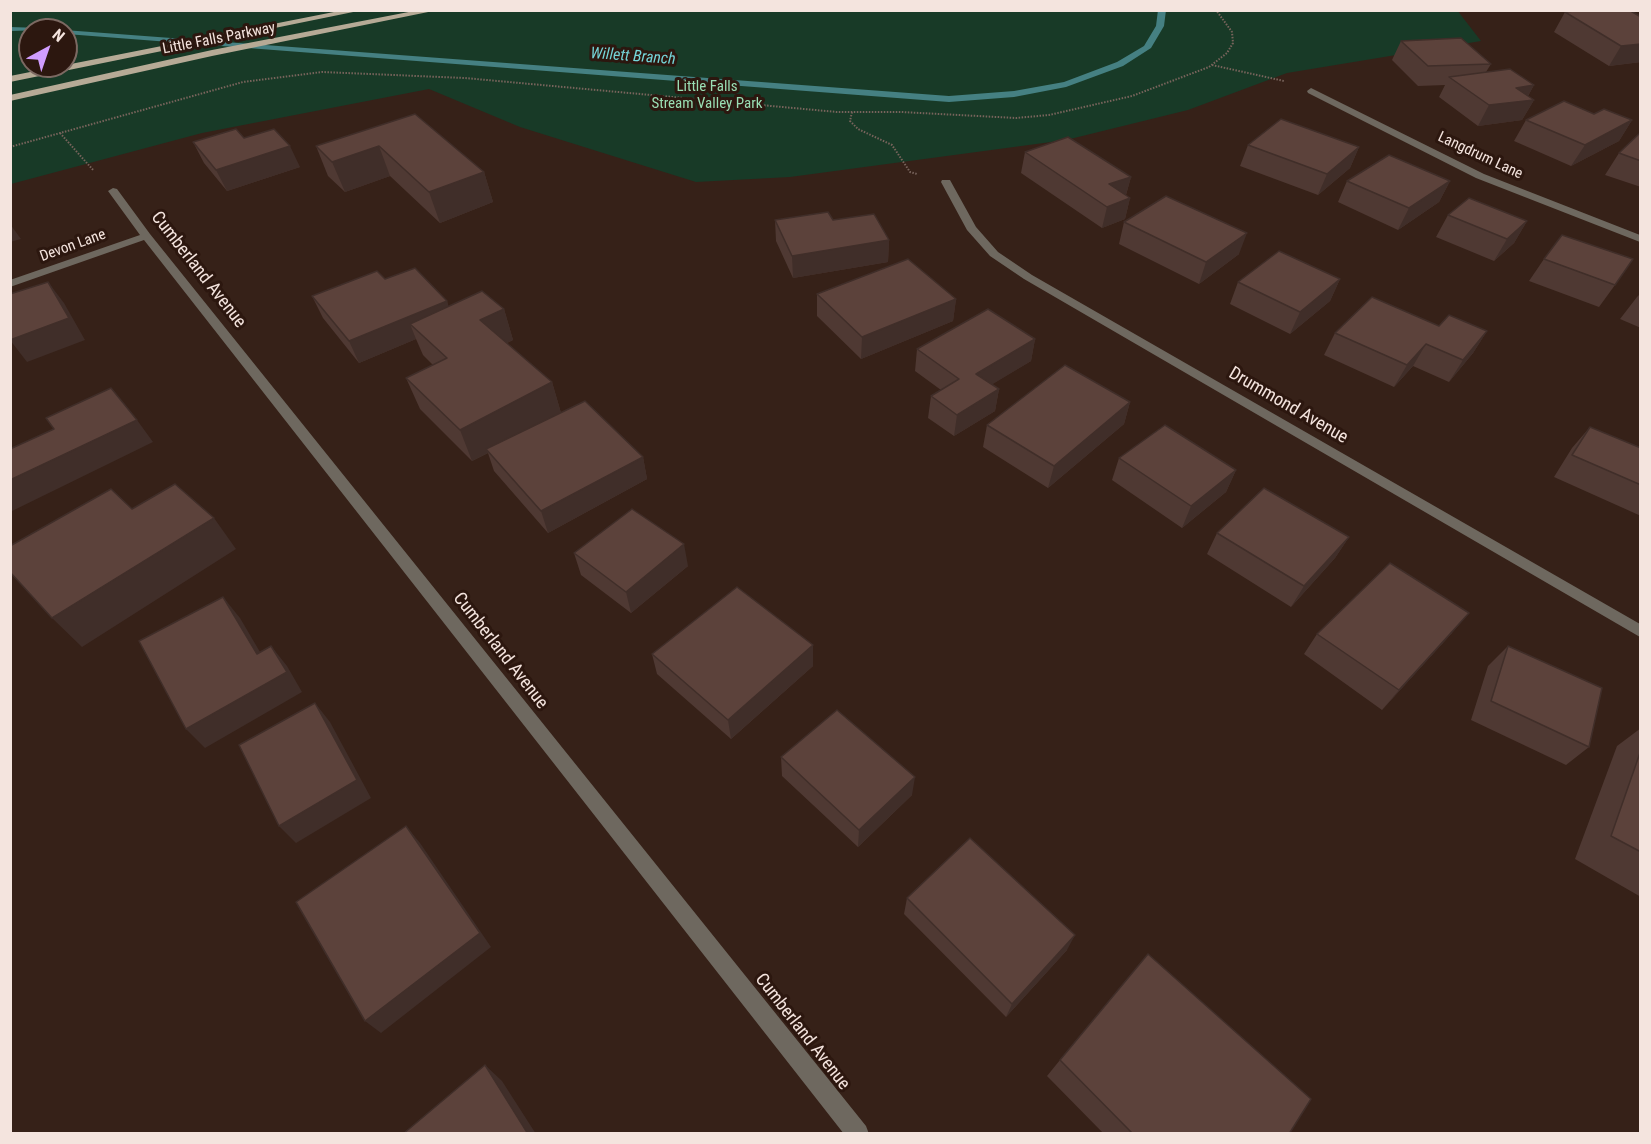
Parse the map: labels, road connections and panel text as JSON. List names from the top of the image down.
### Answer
{
  "streets": {
    "main road": ["Little Falls Parkway"],
    "street": [
      "Langdrum Lane",
      "Devon Lane",
      "Cumberland Avenue",
      "Drummond Avenue"
    ]
  },
  "crossings": [
    ["Devon Lane", "Cumberland Avenue"]
  ],
  "water": ["Willett Branch"],
  "parks": ["Little Falls Stream Valley Park"],
  "north": "top right"
}
